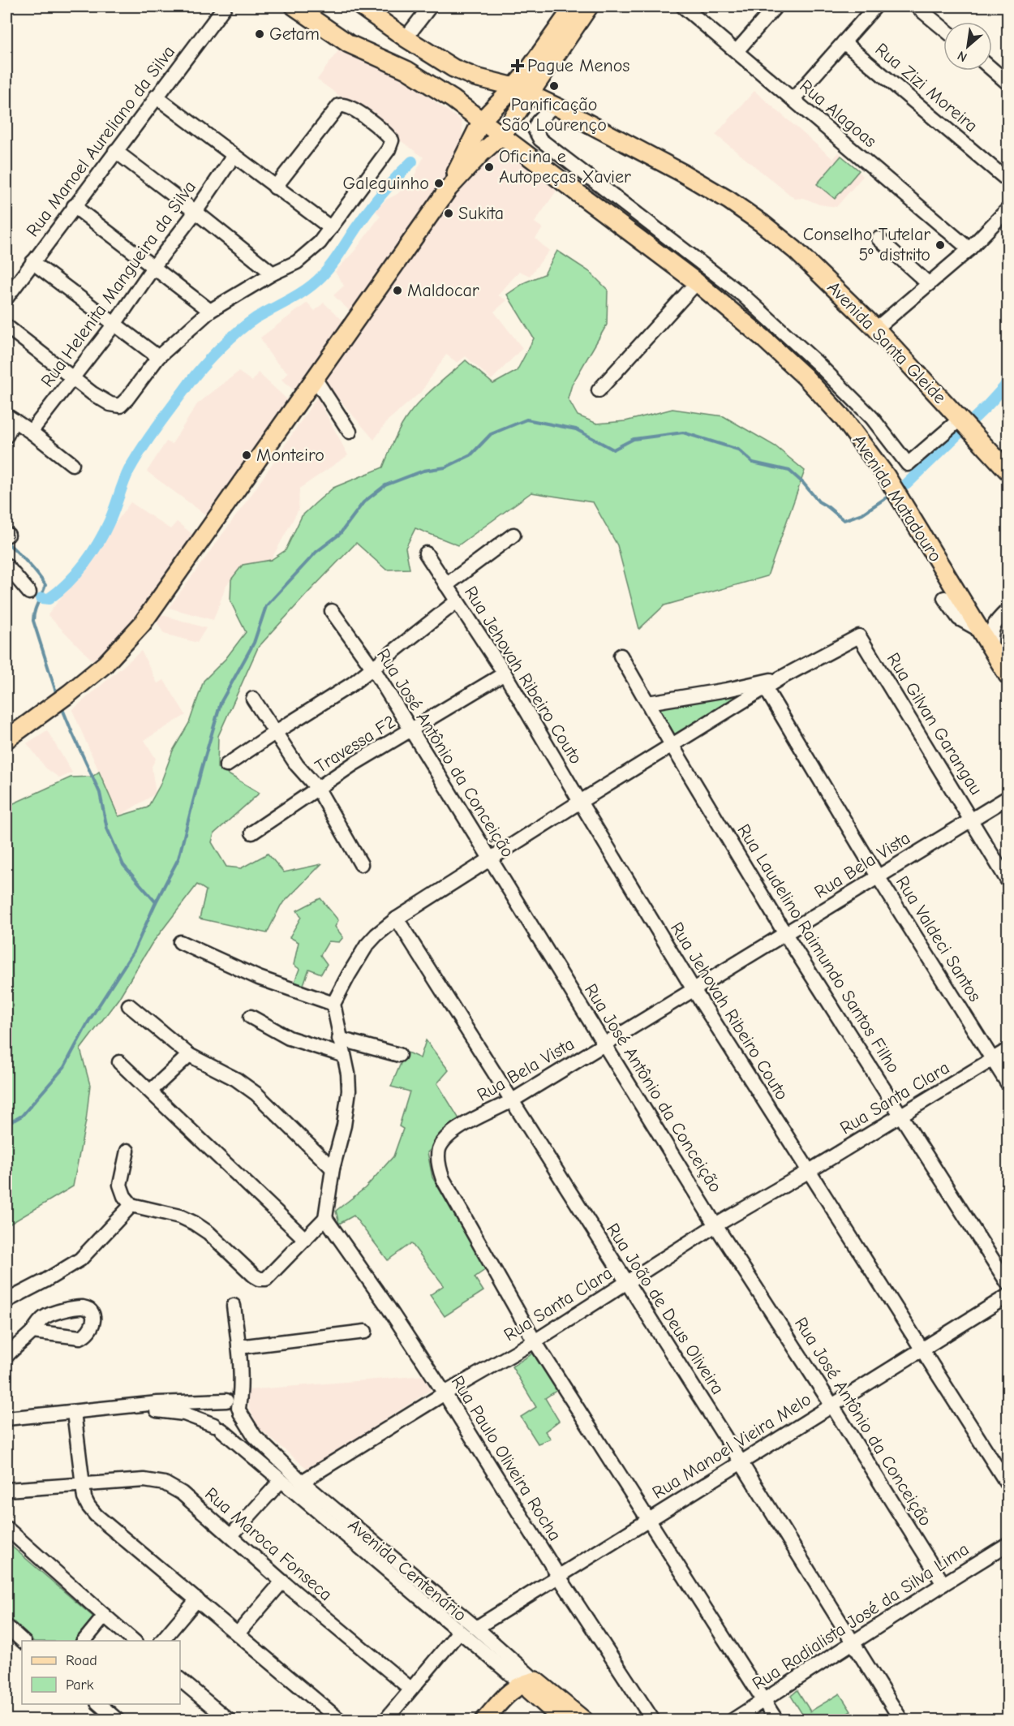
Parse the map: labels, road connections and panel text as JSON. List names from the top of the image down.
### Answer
{
  "streets": {
    "main road": ["Avenida Santa Gleide", "Avenida Matadouro", "Avenida Centenário"],
    "street": [
      "Rua Zizi Moreira",
      "Rua Alagoas",
      "Rua Manoel Aureliano da Silva",
      "Rua Helenita Mangueira da Silva",
      "Rua Jehovah Ribeiro Couto",
      "Rua Gilvan Garangau",
      "Travessa F2",
      "Rua José Antônio da Conceição",
      "Rua Bela Vista",
      "Rua Valdeci Santos",
      "Rua Laudelino Raimundo Santos Filho",
      "Rua Santa Clara",
      "Rua João de Deus Oliveira",
      "Rua Manoel Vieira Melo",
      "Rua Paulo Oliveira Rocha",
      "Rua Maroca Fonseca",
      "Rua Radialista José da Silva Lima"
    ]
  },
  "crossings": [
    ["Rua Jehovah Ribeiro Couto", "Travessa F2"],
    ["Rua Jehovah Ribeiro Couto", "Rua Bela Vista"],
    ["Rua Jehovah Ribeiro Couto", "Rua Santa Clara"],
    ["Rua Jehovah Ribeiro Couto", "Rua Manoel Vieira Melo"],
    ["Rua Gilvan Garangau", "Rua Bela Vista"],
    ["Travessa F2", "Rua José Antônio da Conceição"],
    ["Rua José Antônio da Conceição", "Rua Bela Vista"],
    ["Rua José Antônio da Conceição", "Rua Santa Clara"],
    ["Rua José Antônio da Conceição", "Rua Manoel Vieira Melo"],
    ["Rua José Antônio da Conceição", "Rua Radialista José da Silva Lima"],
    ["Rua Bela Vista", "Rua Valdeci Santos"],
    ["Rua Bela Vista", "Rua Laudelino Raimundo Santos Filho"],
    ["Rua Bela Vista", "Rua Santa Clara"],
    ["Rua Bela Vista", "Rua João de Deus Oliveira"],
    ["Rua Valdeci Santos", "Rua Santa Clara"],
    ["Rua Laudelino Raimundo Santos Filho", "Rua Santa Clara"],
    ["Rua Santa Clara", "Rua João de Deus Oliveira"],
    ["Rua Santa Clara", "Rua Paulo Oliveira Rocha"],
    ["Rua Santa Clara", "Avenida Centenário"],
    ["Rua João de Deus Oliveira", "Rua Manoel Vieira Melo"],
    ["Rua João de Deus Oliveira", "Rua Radialista José da Silva Lima"],
    ["Rua Manoel Vieira Melo", "Rua Paulo Oliveira Rocha"],
    ["Rua Manoel Vieira Melo", "Avenida Centenário"]
  ],
  "places": {
    "other": [
      "Getam",
      "Panificação São Lourenço",
      "Oficina e Autopeças Xavier",
      "Galeguinho",
      "Sukita",
      "Conselho Tutelar 5º distrito",
      "Maldocar",
      "Monteiro"
    ],
    "health": ["Pague Menos"]
  },
  "legend": ["Road", "Park"],
  "north": "bottom left"
}
